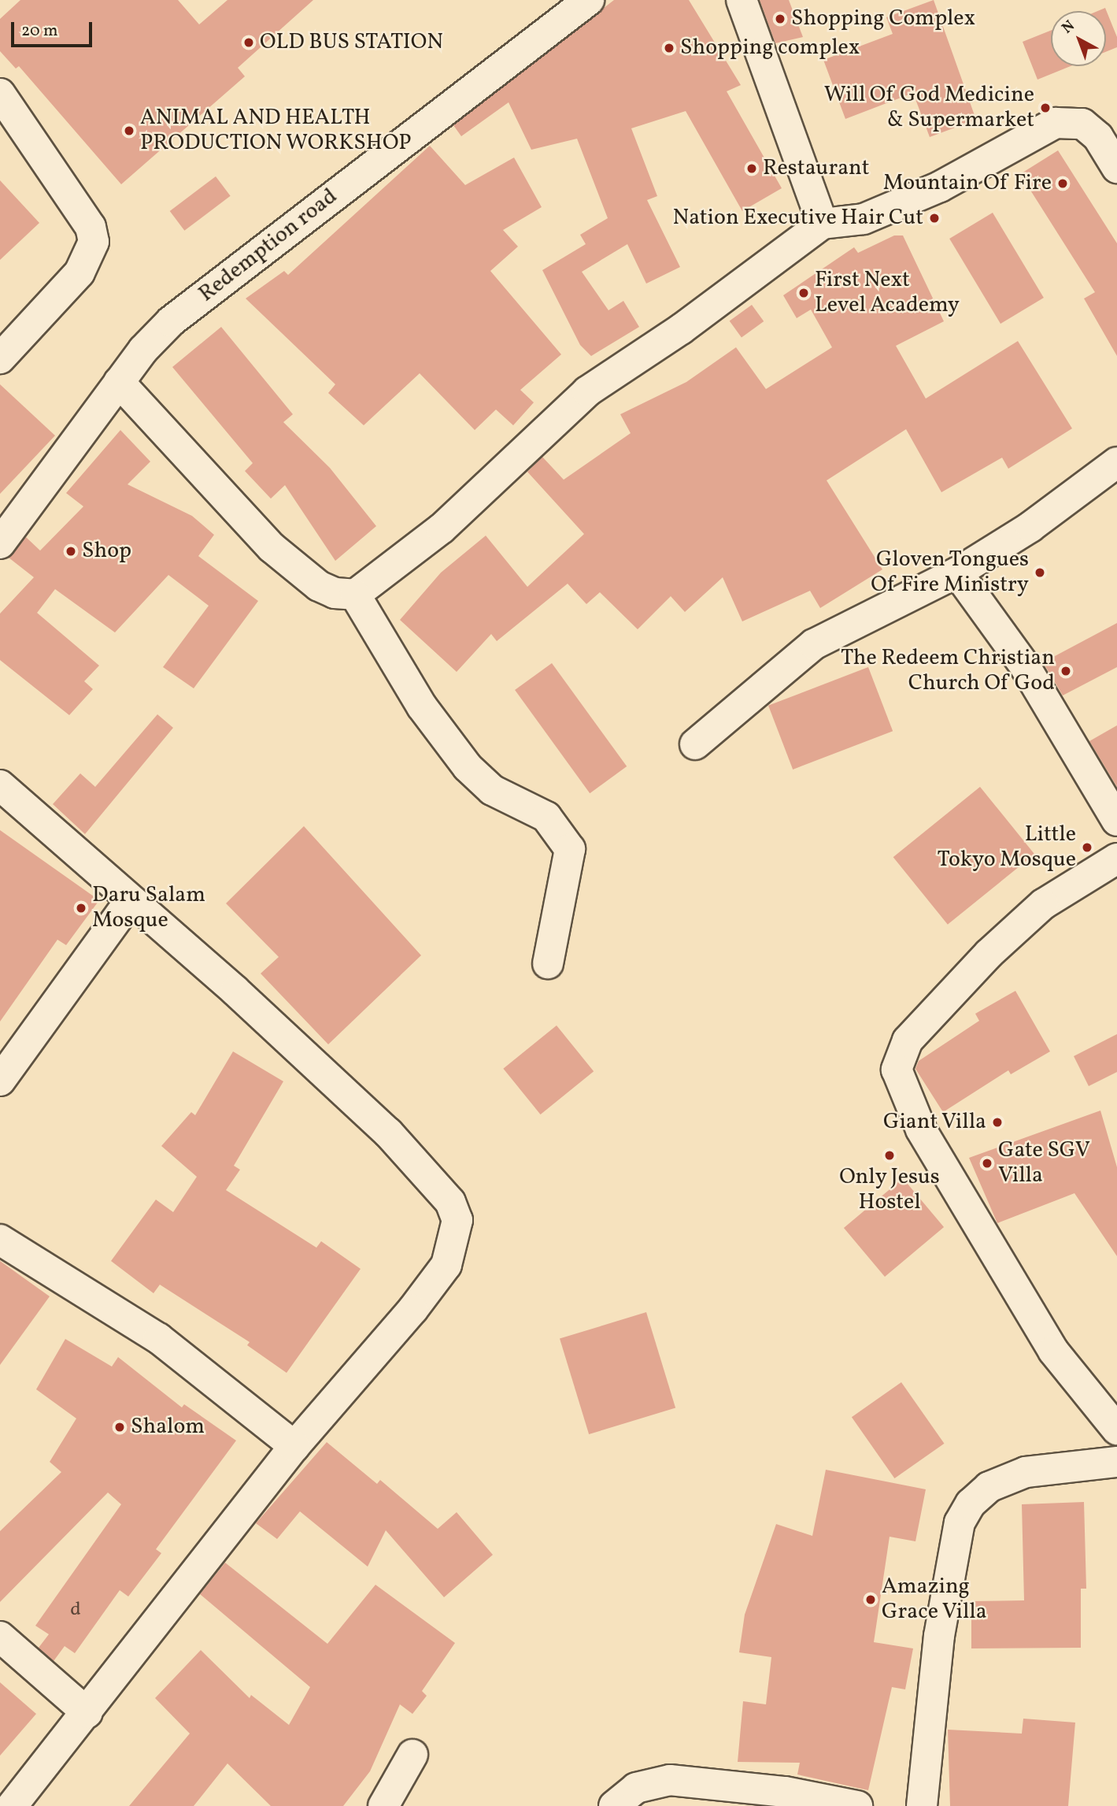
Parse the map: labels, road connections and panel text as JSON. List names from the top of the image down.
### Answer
{
  "streets": {
    "street": ["Redemption road"]
  },
  "places": [
    "Shopping Complex",
    "OLD BUS STATION",
    "Shopping complex",
    "Will Of God Medicine & Supermarket",
    "ANIMAL AND HEALTH PRODUCTION WORKSHOP",
    "Restaurant",
    "Mountain Of Fire",
    "Nation Executive Hair Cut",
    "First Next Level Academy",
    "Shop",
    "Gloven Tongues Of Fire Ministry",
    "The Redeem Christian Church Of God",
    "Little Tokyo Mosque",
    "Daru Salam Mosque",
    "Giant Villa",
    "Only Jesus Hostel",
    "Gate SGV Villa",
    "Shalom",
    "Amazing Grace Villa"
  ],
  "house_numbers": ["d"],
  "scale_bar": "20 m",
  "north": "top left"
}
